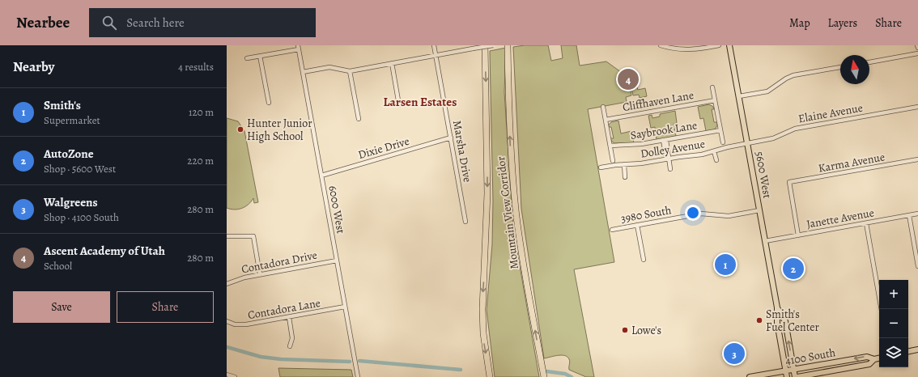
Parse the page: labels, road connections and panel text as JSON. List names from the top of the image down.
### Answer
{
  "streets": {
    "highway": ["Mountain View Corridor"],
    "main road": ["5600 West", "4100 South"],
    "street": [
      "Cliffhaven Lane",
      "Elaine Avenue",
      "Saybrook Lane",
      "Dixie Drive",
      "Dolley Avenue",
      "Marsha Drive",
      "Karma Avenue",
      "6000 West",
      "3980 South",
      "Janette Avenue",
      "Contadora Drive",
      "Contadora Lane"
    ]
  },
  "crossings": [
    ["Elaine Avenue", "Dolley Avenue"],
    ["Elaine Avenue", "5600 West"],
    ["Dixie Drive", "Marsha Drive"],
    ["Dixie Drive", "6000 West"],
    ["Dolley Avenue", "5600 West"],
    ["Karma Avenue", "Janette Avenue"],
    ["5600 West", "3980 South"],
    ["5600 West", "Janette Avenue"],
    ["5600 West", "4100 South"],
    ["6000 West", "Contadora Drive"],
    ["6000 West", "Contadora Lane"]
  ],
  "districts": ["Larsen Estates"],
  "places": ["Hunter Junior High School", "Smith's Fuel Center", "Lowe's"],
  "north": "top",
  "page": {
    "header": "Nearbee",
    "search": "Search here",
    "nav": ["Map", "Layers", "Share"],
    "heading": ["Nearby", "4 results"],
    "pins": [
      "4",
      "1",
      "2",
      "3"
    ],
    "list": [
      {
        "mark": "1",
        "name": "Smith's",
        "note": "Supermarket",
        "value": "120 m"
      },
      {
        "mark": "2",
        "name": "AutoZone",
        "note": "Shop · 5600 West",
        "value": "220 m"
      },
      {
        "mark": "3",
        "name": "Walgreens",
        "note": "Shop · 4100 South",
        "value": "280 m"
      },
      {
        "mark": "4",
        "name": "Ascent Academy of Utah",
        "note": "School",
        "value": "280 m"
      }
    ],
    "map_buttons": ["+", "−"],
    "buttons": ["Save", "Share"]
  }
}
